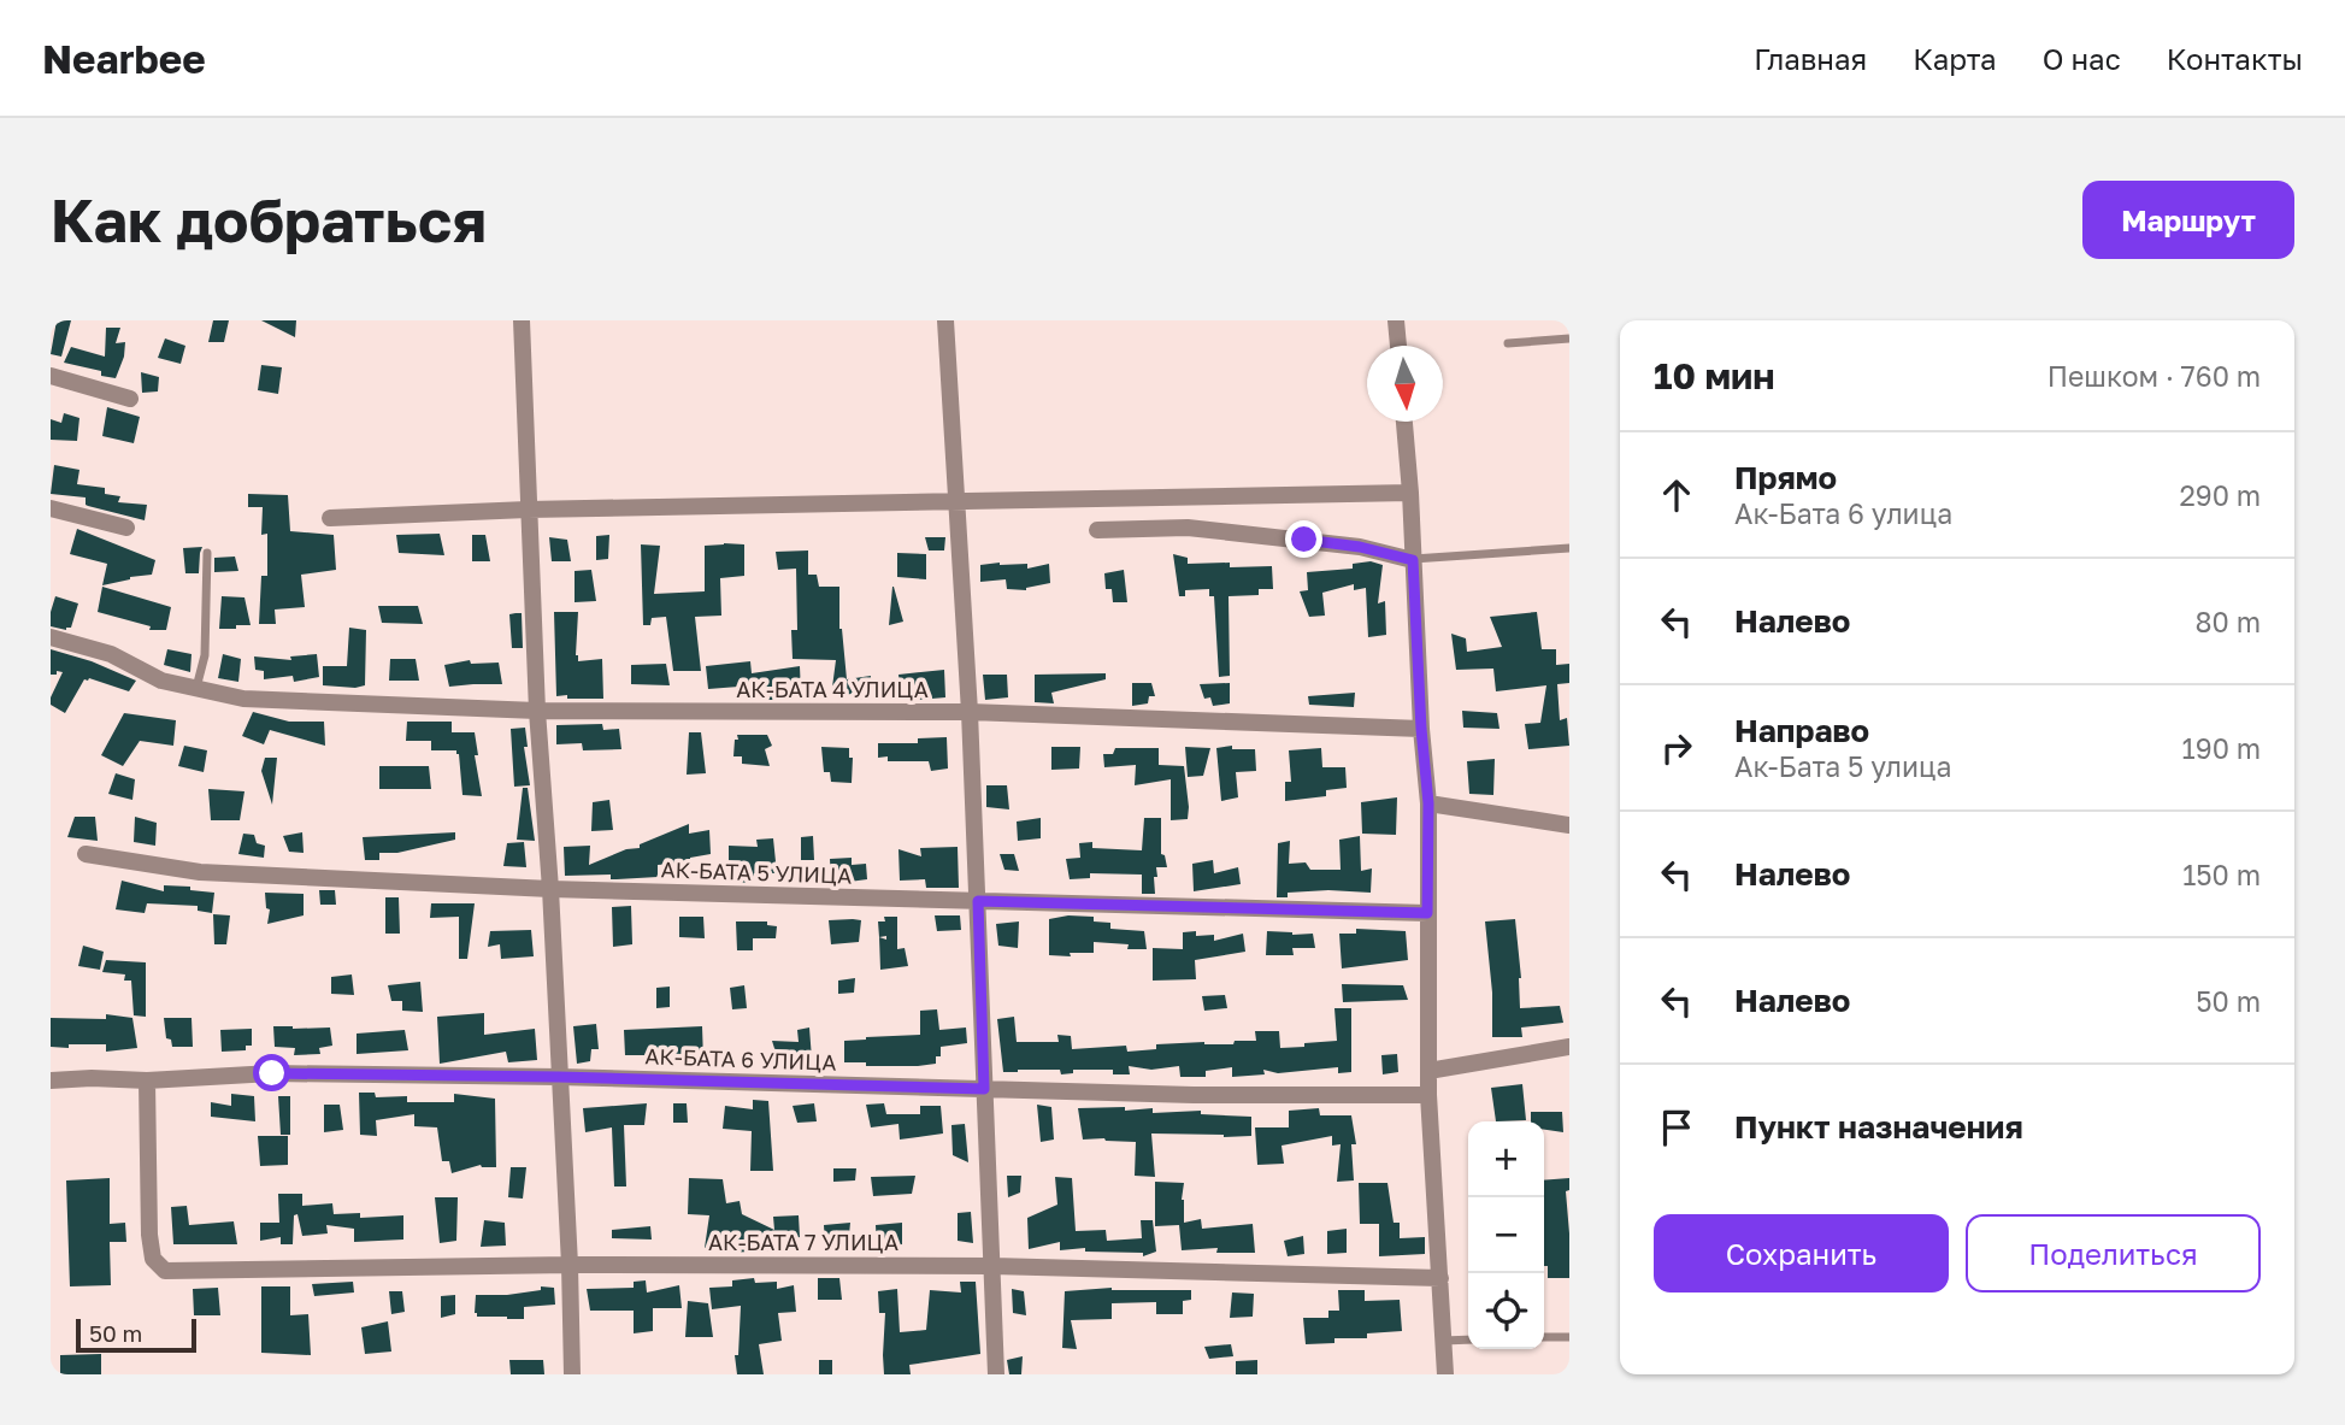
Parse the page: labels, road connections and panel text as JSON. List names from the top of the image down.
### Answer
{
  "streets": {
    "street": [
      "АК-БАТА 4 УЛИЦА",
      "АК-БАТА 5 УЛИЦА",
      "АК-БАТА 6 УЛИЦА",
      "АК-БАТА 7 УЛИЦА"
    ]
  },
  "crossings": [
    ["АК-БАТА 6 УЛИЦА", "АК-БАТА 7 УЛИЦА"]
  ],
  "scale_bar": "50 m",
  "north": "bottom",
  "page": {
    "header": "Nearbee",
    "nav": [
      "Главная",
      "Карта",
      "О нас",
      "Контакты"
    ],
    "buttons": [
      "Маршрут",
      ["Сохранить", "Поделиться"]
    ],
    "title": "Как добраться",
    "heading": ["10 мин", "Пешком · 760 m"],
    "list": [
      ["Прямо", "Ак-Бата 6 улица", "290 m"],
      ["Налево", "80 m"],
      ["Направо", "Ак-Бата 5 улица", "190 m"],
      ["Налево", "150 m"],
      ["Налево", "50 m"],
      "Пункт назначения"
    ],
    "map_buttons": ["+", "−"],
    "scale": "50 m"
  }
}
